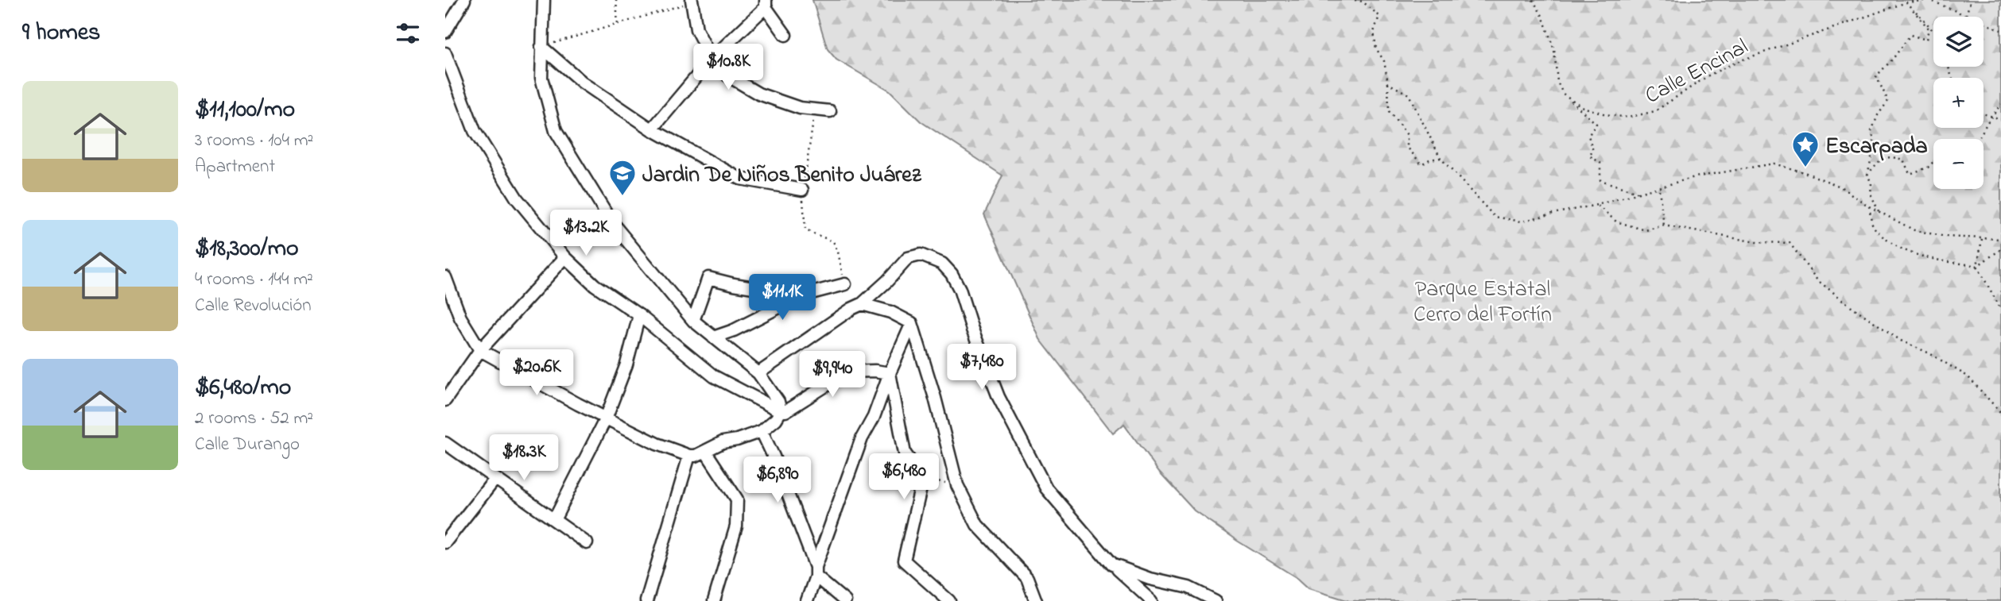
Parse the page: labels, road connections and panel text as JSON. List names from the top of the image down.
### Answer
{
  "streets": {
    "path": ["Calle Encinal"]
  },
  "parks": ["Parque Estatal Cerro del Fortín"],
  "places": {
    "place": ["Escarpada"],
    "school or university": ["Jardin De Niños Benito Juárez"]
  },
  "page": {
    "heading": "9 homes",
    "map_buttons": ["+", "−"],
    "price": [
      "$10.8K",
      "$13.2K",
      "$11.1K",
      "$7,480",
      "$20.6K",
      "$9,940",
      "$18.3K",
      "$6,480",
      "$6,890"
    ],
    "list": [
      {
        "name": "$11,100/mo",
        "note": "3 rooms · 104 m² · Apartment"
      },
      {
        "name": "$18,300/mo",
        "note": "4 rooms · 144 m² · Calle Revolución"
      },
      {
        "name": "$6,480/mo",
        "note": "2 rooms · 52 m² · Calle Durango"
      }
    ]
  }
}
